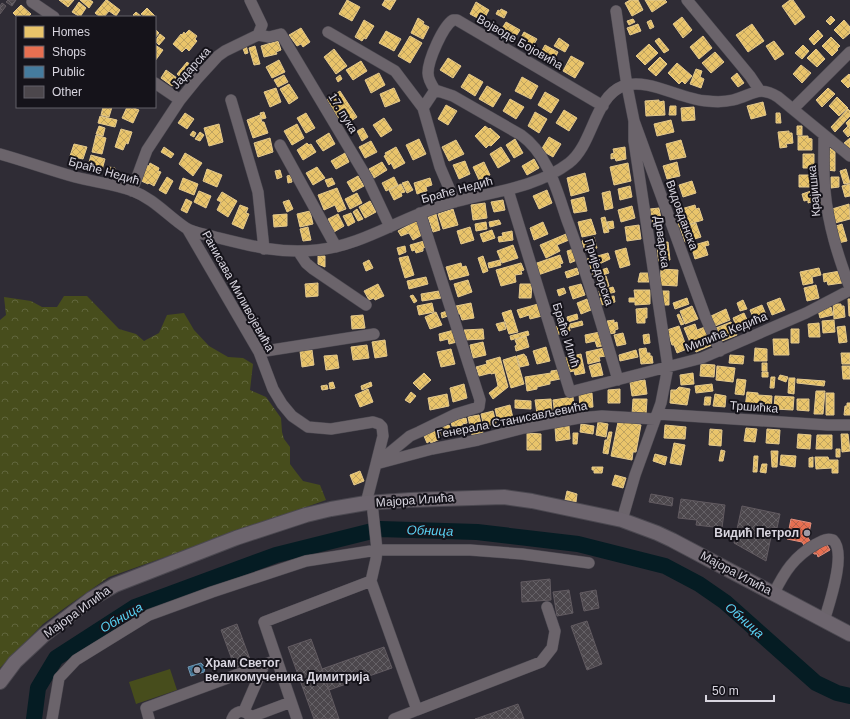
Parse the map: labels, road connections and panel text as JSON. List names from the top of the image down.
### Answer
{
  "streets": {
    "main road": ["Мајора Илића"],
    "street": [
      "Војводе Бојовића",
      "Јадарска",
      "17. пука",
      "Браће Недић",
      "Крајишка",
      "Видовданска",
      "Дрварска",
      "Приједорска",
      "Ранисава Миливојевића",
      "Милића Кедића",
      "Браће Илић",
      "Тршићка",
      "Генерала Станисављевића"
    ]
  },
  "crossings": [
    ["Војводе Бојовића", "Браће Недић"],
    ["Јадарска", "17. пука"],
    ["Јадарска", "Браће Недић"],
    ["17. пука", "Браће Недић"],
    ["Браће Недић", "Видовданска"],
    ["Браће Недић", "Приједорска"],
    ["Браће Недић", "Ранисава Миливојевића"],
    ["Браће Недић", "Браће Илић"],
    ["Крајишка", "Милића Кедића"],
    ["Видовданска", "Дрварска"],
    ["Видовданска", "Милића Кедића"],
    ["Дрварска", "Милића Кедића"],
    ["Дрварска", "Браће Илић"],
    ["Приједорска", "Браће Илић"],
    ["Ранисава Миливојевића", "Генерала Станисављевића"],
    ["Ранисава Миливојевића", "Мајора Илића"],
    ["Милића Кедића", "Браће Илић"],
    ["Тршићка", "Генерала Станисављевића"]
  ],
  "water": ["Обница"],
  "places": ["Видић Петрол", "Храм Светог великомученика Димитрија"],
  "legend": [
    "Homes",
    "Shops",
    "Public",
    "Other"
  ],
  "scale_bar": "50 m"
}
